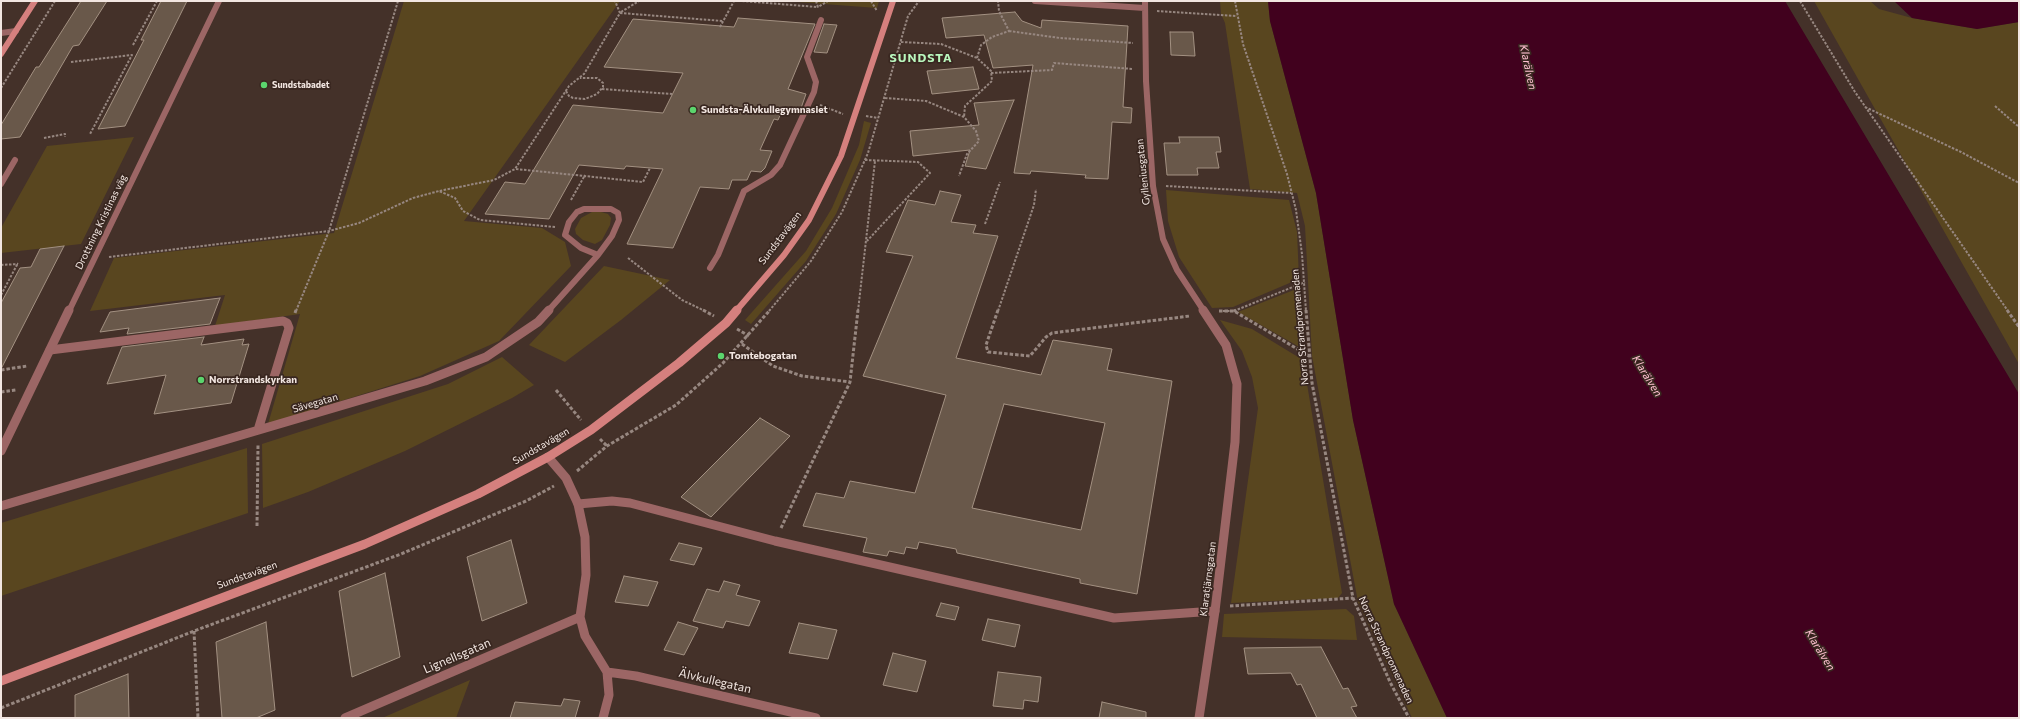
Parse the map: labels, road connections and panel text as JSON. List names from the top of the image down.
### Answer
{
  "streets": {
    "street": [
      "Gylleniusgatan",
      "Drottning Kristinas väg",
      "Sundstavägen",
      "Sävegatan",
      "Klaratjärnsgatan",
      "Lignellsgatan",
      "Älvkullegatan"
    ],
    "path": ["Norra Strandpromenaden"]
  },
  "crossings": [
    ["Gylleniusgatan", "Klaratjärnsgatan"]
  ],
  "districts": ["SUNDSTA"],
  "water": ["Klarälven"],
  "places": [
    "Sundstabadet",
    "Sundsta-Älvkullegymnasiet",
    "Tomtebogatan",
    "Norrstrandskyrkan"
  ]
}
